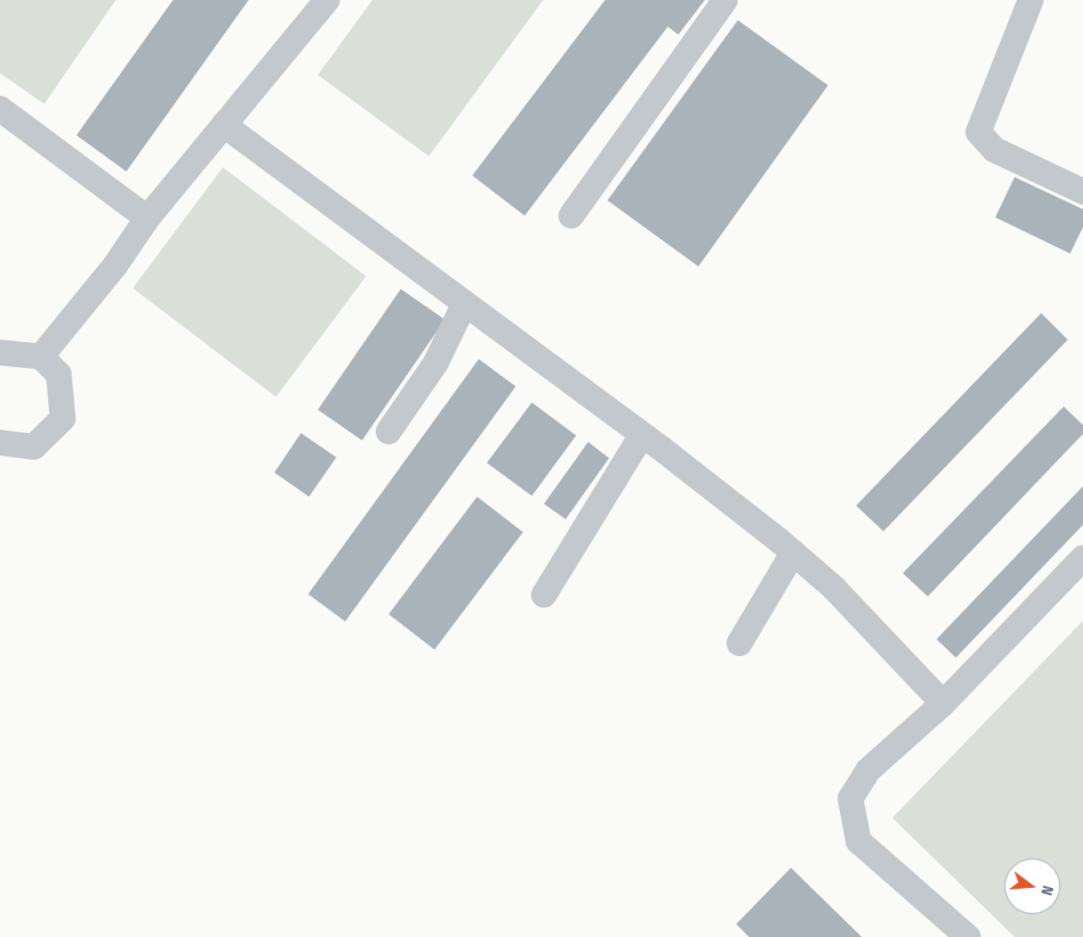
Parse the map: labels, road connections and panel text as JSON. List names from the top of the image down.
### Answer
{
  "north": "right"
}
